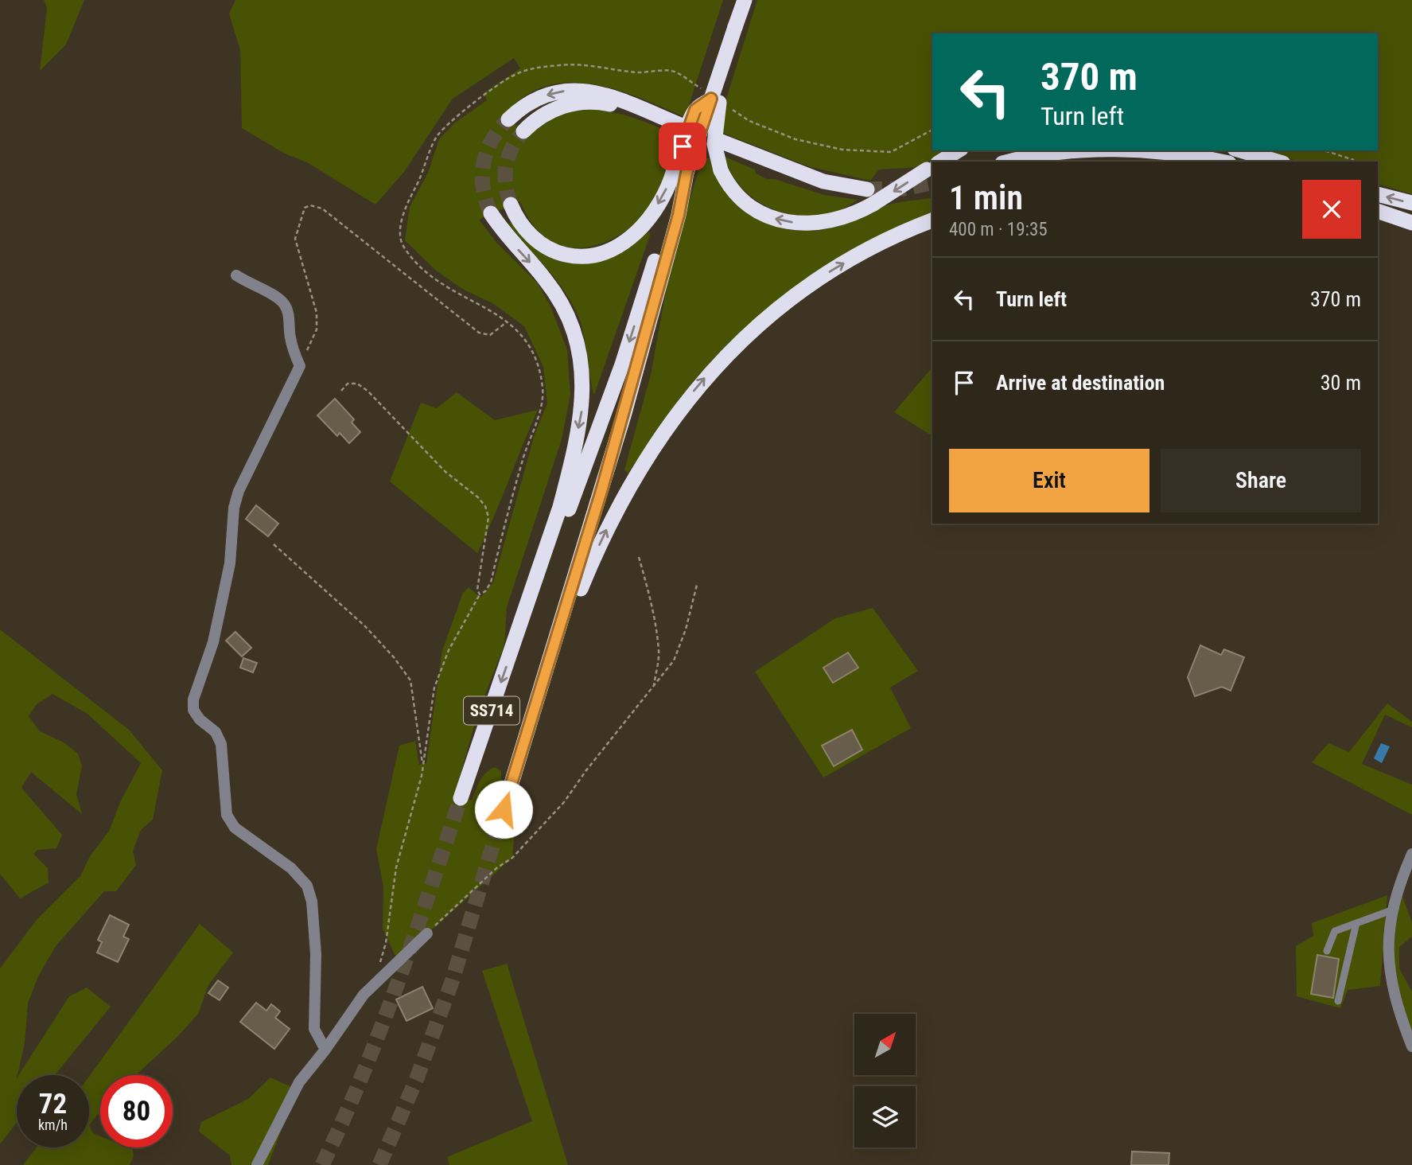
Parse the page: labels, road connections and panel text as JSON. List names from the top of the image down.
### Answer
{
  "streets": {
    "highway": ["SS714"]
  },
  "north": "top right",
  "page": {
    "turn": ["370 m", "Turn left"],
    "heading": ["1 min", "400 m · 19:35"],
    "list": [
      {
        "name": "Turn left",
        "value": "370 m"
      },
      {
        "name": "Arrive at destination",
        "value": "30 m"
      }
    ],
    "buttons": ["Exit", "Share"],
    "speed": "72 km/h",
    "limit": "80"
  }
}
